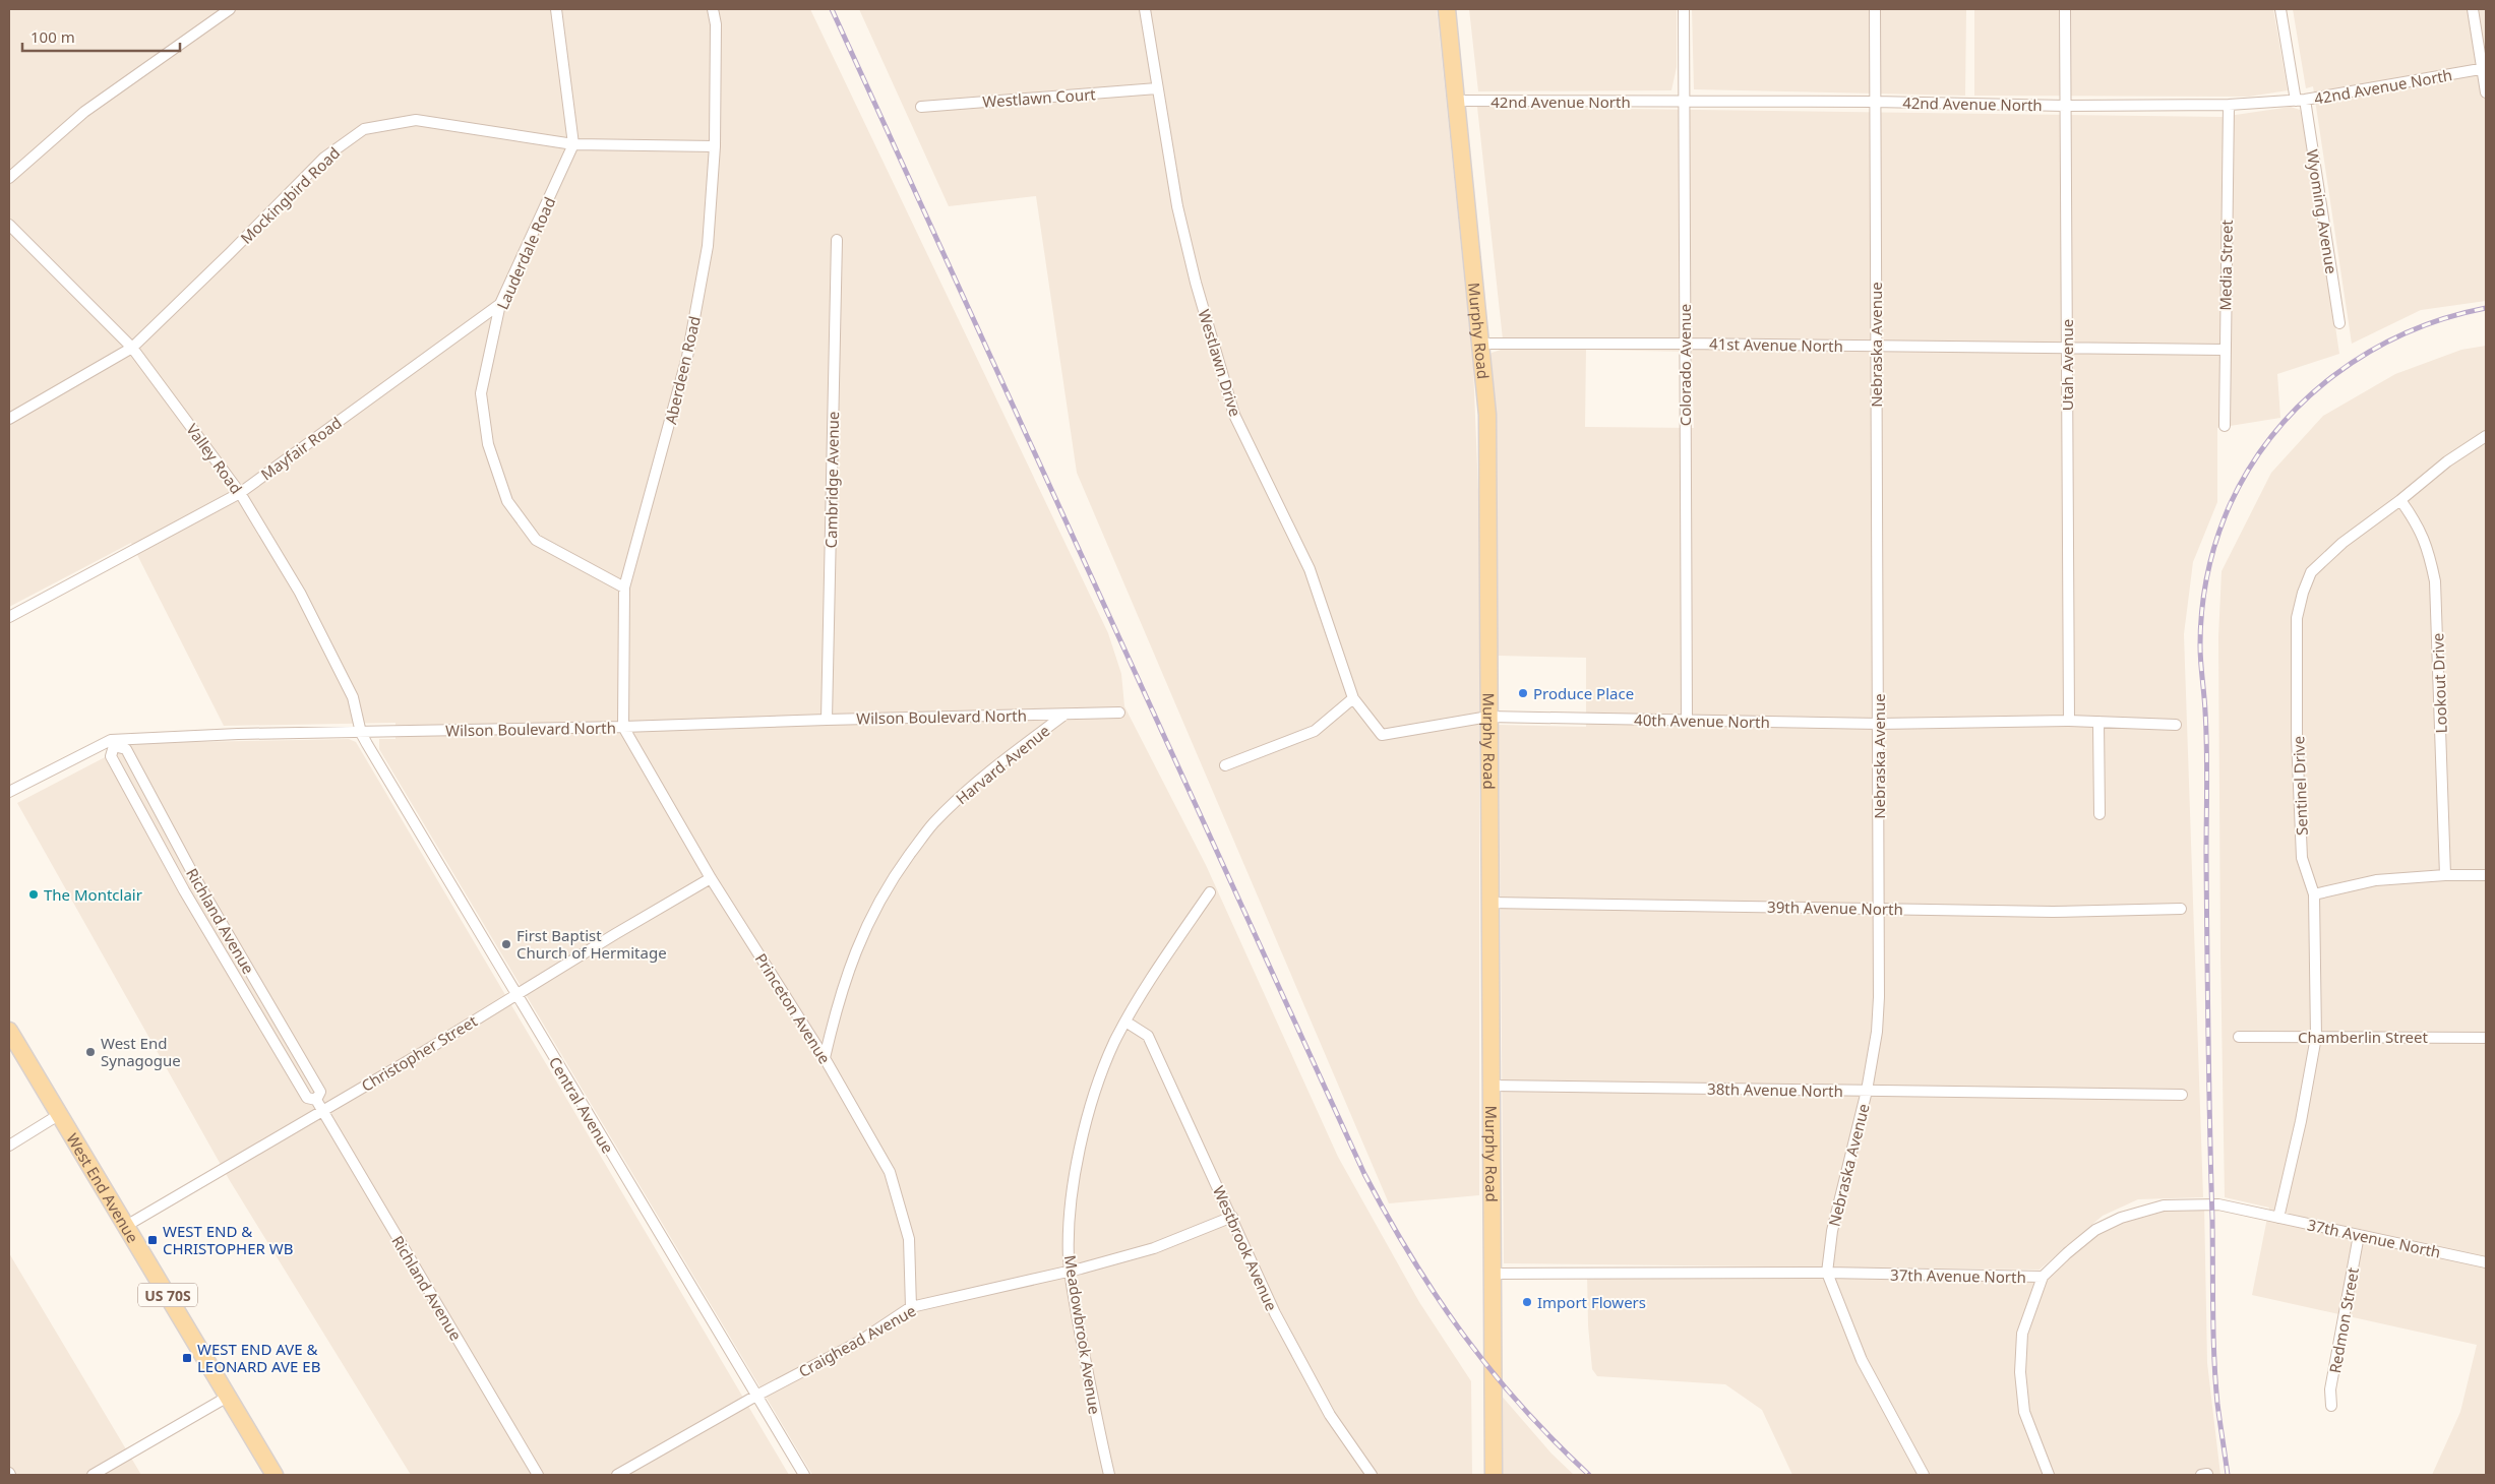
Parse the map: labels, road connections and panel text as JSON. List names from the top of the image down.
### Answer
{
  "streets": {
    "main road": ["Murphy Road", "West End Avenue", "US 70S"],
    "street": [
      "42nd Avenue North",
      "Westlawn Court",
      "Mockingbird Road",
      "Wyoming Avenue",
      "Lauderdale Road",
      "Media Street",
      "41st Avenue North",
      "Nebraska Avenue",
      "Westlawn Drive",
      "Colorado Avenue",
      "Utah Avenue",
      "Aberdeen Road",
      "Mayfair Road",
      "Valley Road",
      "Cambridge Avenue",
      "Lookout Drive",
      "Wilson Boulevard North",
      "40th Avenue North",
      "Harvard Avenue",
      "Sentinel Drive",
      "39th Avenue North",
      "Richland Avenue",
      "Princeton Avenue",
      "Chamberlin Street",
      "Christopher Street",
      "38th Avenue North",
      "Central Avenue",
      "37th Avenue North",
      "Westbrook Avenue",
      "Redmon Street",
      "Meadowbrook Avenue",
      "Craighead Avenue"
    ]
  },
  "crossings": [
    ["42nd Avenue North", "Wyoming Avenue"],
    ["42nd Avenue North", "Media Street"],
    ["42nd Avenue North", "Murphy Road"],
    ["42nd Avenue North", "Nebraska Avenue"],
    ["42nd Avenue North", "Colorado Avenue"],
    ["42nd Avenue North", "Utah Avenue"],
    ["Westlawn Court", "Westlawn Drive"],
    ["Mockingbird Road", "Lauderdale Road"],
    ["Mockingbird Road", "Aberdeen Road"],
    ["Mockingbird Road", "Valley Road"],
    ["Lauderdale Road", "Aberdeen Road"],
    ["Lauderdale Road", "Mayfair Road"],
    ["Media Street", "41st Avenue North"],
    ["Murphy Road", "41st Avenue North"],
    ["Murphy Road", "40th Avenue North"],
    ["Murphy Road", "39th Avenue North"],
    ["Murphy Road", "38th Avenue North"],
    ["Murphy Road", "37th Avenue North"],
    ["41st Avenue North", "Nebraska Avenue"],
    ["41st Avenue North", "Colorado Avenue"],
    ["41st Avenue North", "Utah Avenue"],
    ["Nebraska Avenue", "40th Avenue North"],
    ["Nebraska Avenue", "39th Avenue North"],
    ["Nebraska Avenue", "38th Avenue North"],
    ["Nebraska Avenue", "37th Avenue North"],
    ["Westlawn Drive", "40th Avenue North"],
    ["Colorado Avenue", "40th Avenue North"],
    ["Utah Avenue", "40th Avenue North"],
    ["Aberdeen Road", "Wilson Boulevard North"],
    ["Aberdeen Road", "Princeton Avenue"],
    ["Mayfair Road", "Valley Road"],
    ["Valley Road", "Wilson Boulevard North"],
    ["Valley Road", "Central Avenue"],
    ["Cambridge Avenue", "Wilson Boulevard North"],
    ["Lookout Drive", "Sentinel Drive"],
    ["Wilson Boulevard North", "Harvard Avenue"],
    ["Wilson Boulevard North", "Richland Avenue"],
    ["Wilson Boulevard North", "Princeton Avenue"],
    ["Wilson Boulevard North", "Central Avenue"],
    ["Harvard Avenue", "Princeton Avenue"],
    ["Sentinel Drive", "Chamberlin Street"],
    ["Sentinel Drive", "37th Avenue North"],
    ["Richland Avenue", "Christopher Street"],
    ["Princeton Avenue", "Christopher Street"],
    ["Princeton Avenue", "Craighead Avenue"],
    ["Christopher Street", "Central Avenue"],
    ["Christopher Street", "West End Avenue"],
    ["Central Avenue", "Craighead Avenue"],
    ["37th Avenue North", "Redmon Street"],
    ["Westbrook Avenue", "Meadowbrook Avenue"],
    ["Westbrook Avenue", "Craighead Avenue"],
    ["Meadowbrook Avenue", "Craighead Avenue"]
  ],
  "places": {
    "other": [
      "Produce Place",
      "The Montclair",
      "First Baptist Church of Hermitage",
      "West End Synagogue",
      "Import Flowers"
    ],
    "transit": ["WEST END & CHRISTOPHER WB", "WEST END AVE & LEONARD AVE EB"]
  },
  "scale_bar": "100 m"
}
